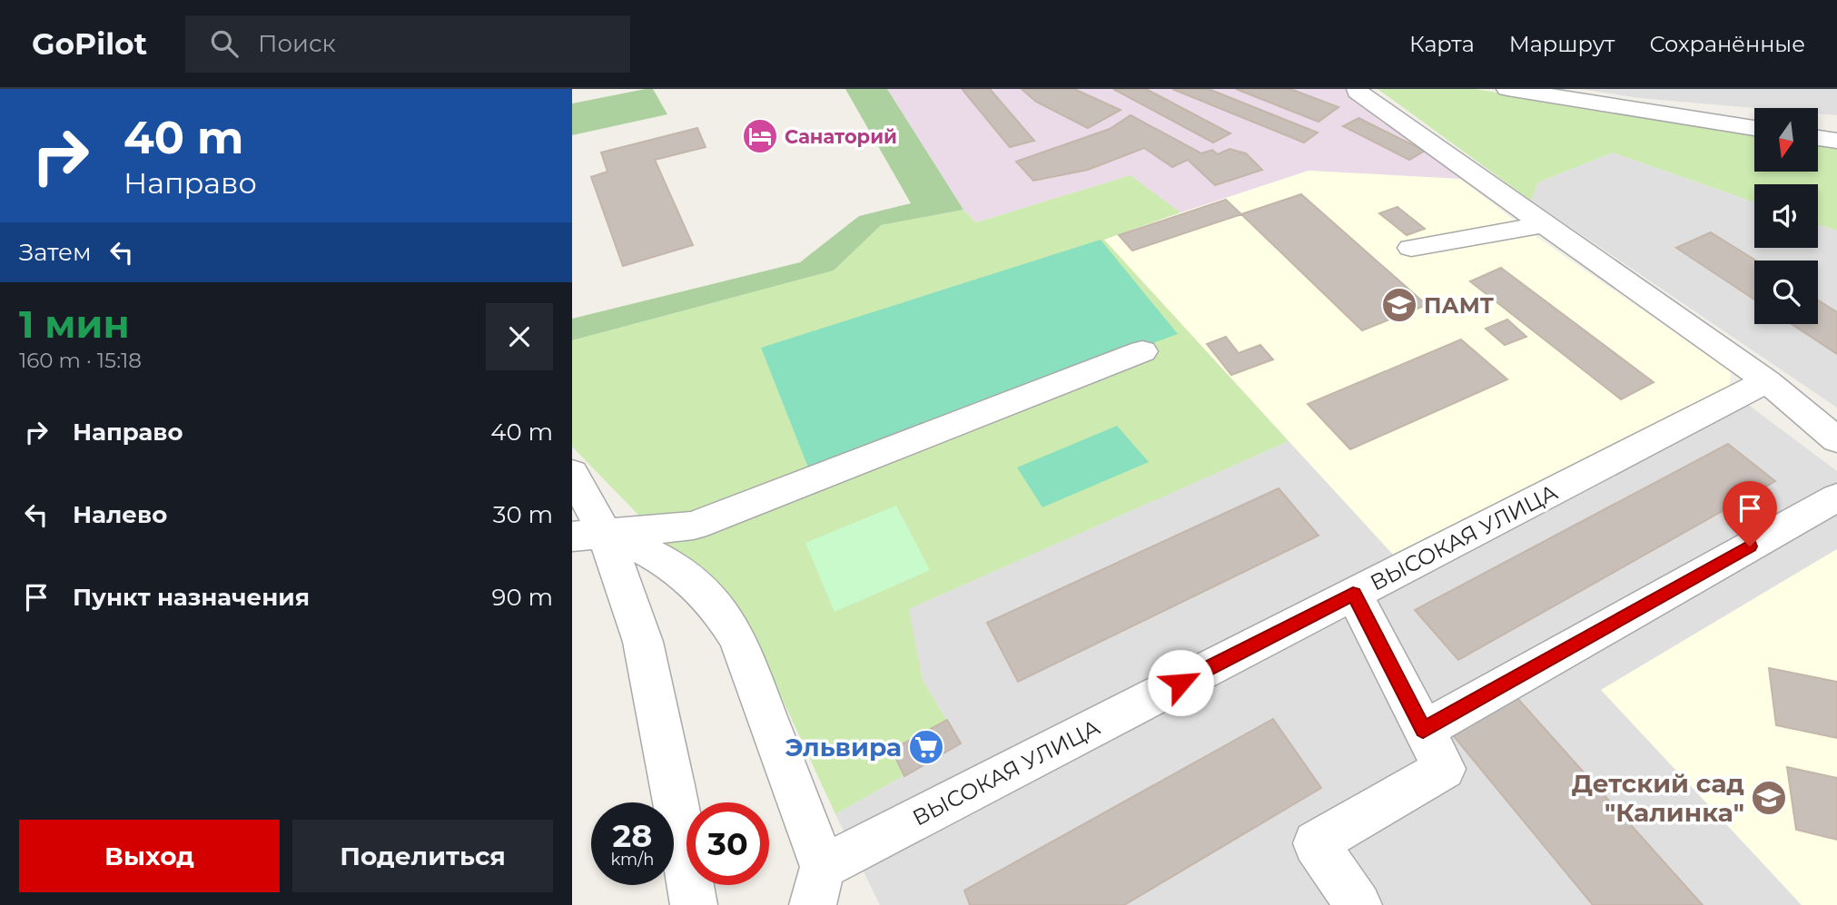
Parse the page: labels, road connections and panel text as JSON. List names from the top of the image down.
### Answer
{
  "streets": {
    "street": ["ВЫСОКАЯ УЛИЦА"]
  },
  "places": {
    "hotel": ["Санаторий"],
    "school or university": ["ПАМТ", "Детский сад \"Калинка\""],
    "supermarket": ["Эльвира"]
  },
  "north": "bottom",
  "page": {
    "header": "GoPilot",
    "search": "Поиск",
    "nav": ["Карта", "Маршрут", "Сохранённые"],
    "turn": ["40 m", "Направо"],
    "then": "Затем",
    "heading": ["1 мин", "160 m · 15:18"],
    "list": [
      {
        "name": "Направо",
        "value": "40 m"
      },
      {
        "name": "Налево",
        "value": "30 m"
      },
      {
        "name": "Пункт назначения",
        "value": "90 m"
      }
    ],
    "speed": "28 km/h",
    "limit": "30",
    "buttons": ["Выход", "Поделиться"]
  }
}
